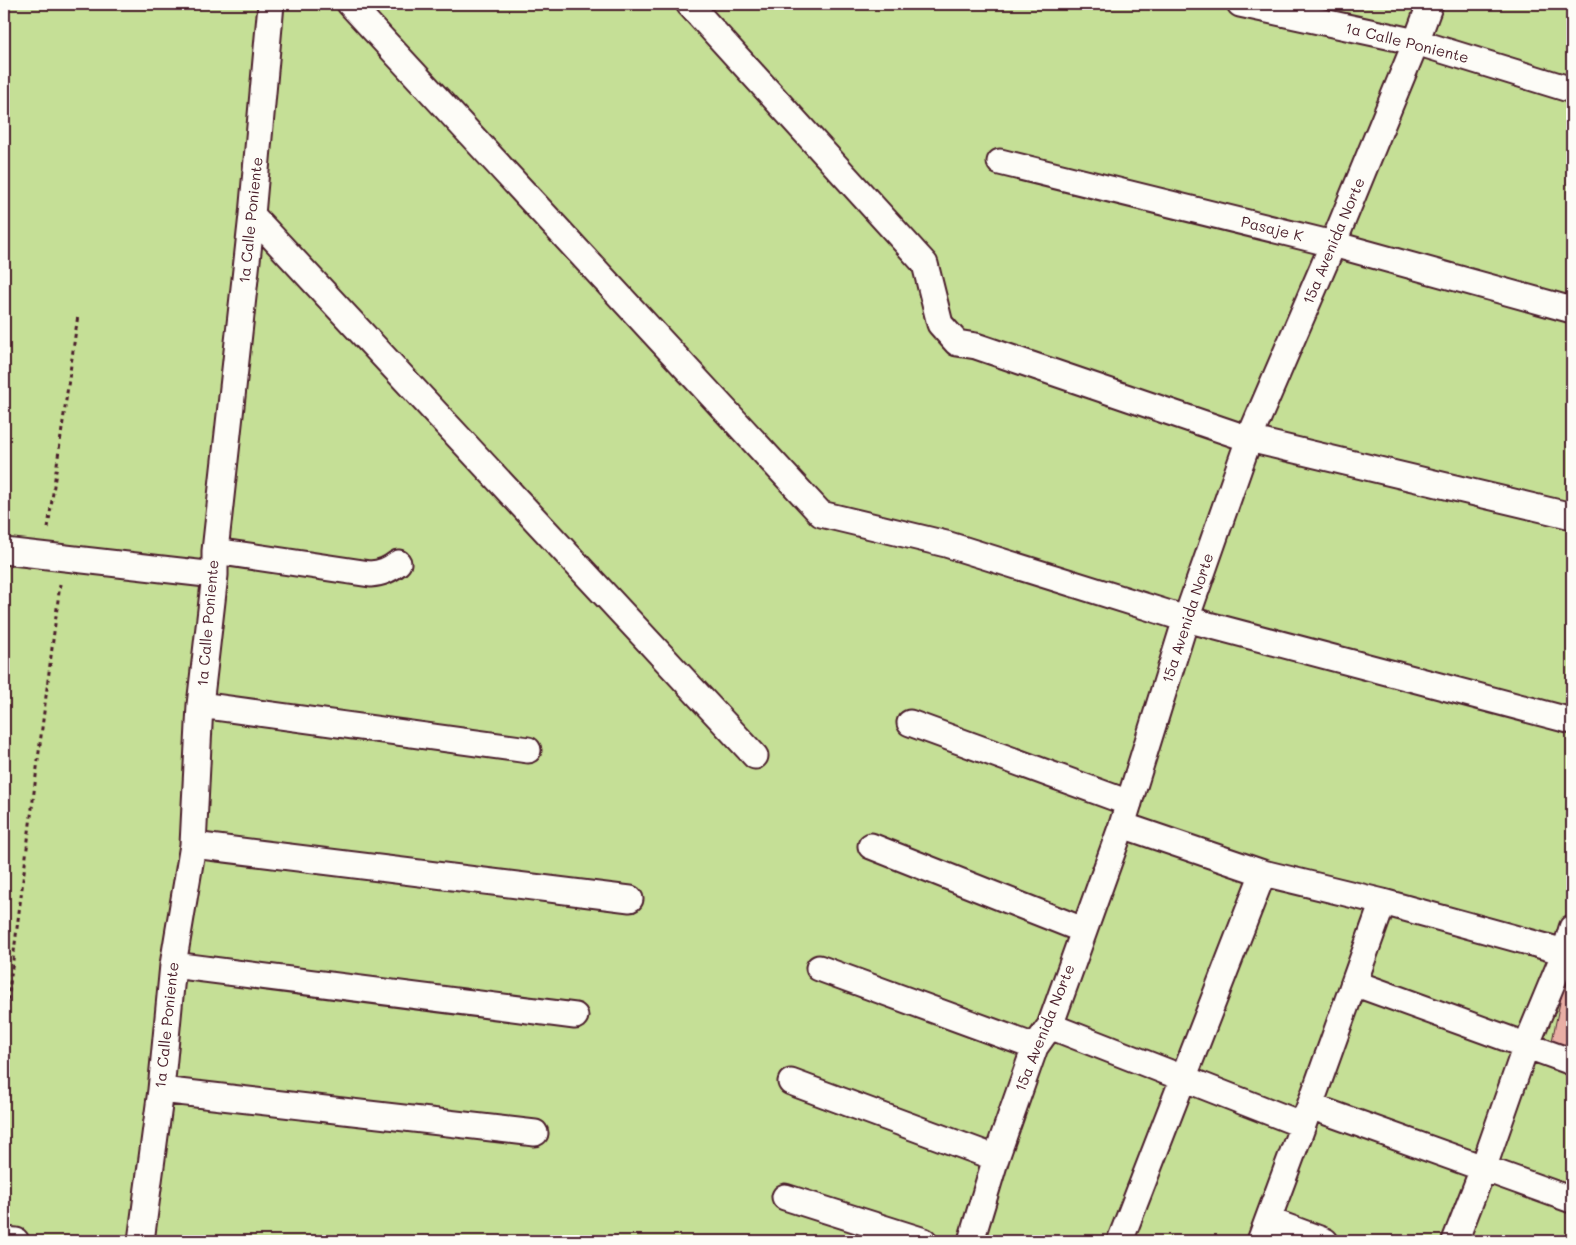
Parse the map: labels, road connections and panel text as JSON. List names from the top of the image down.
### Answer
{
  "streets": {
    "street": ["1a Calle Poniente", "Pasaje K", "15a Avenida Norte"]
  },
  "crossings": [
    ["1a Calle Poniente", "15a Avenida Norte"],
    ["Pasaje K", "15a Avenida Norte"]
  ]
}
